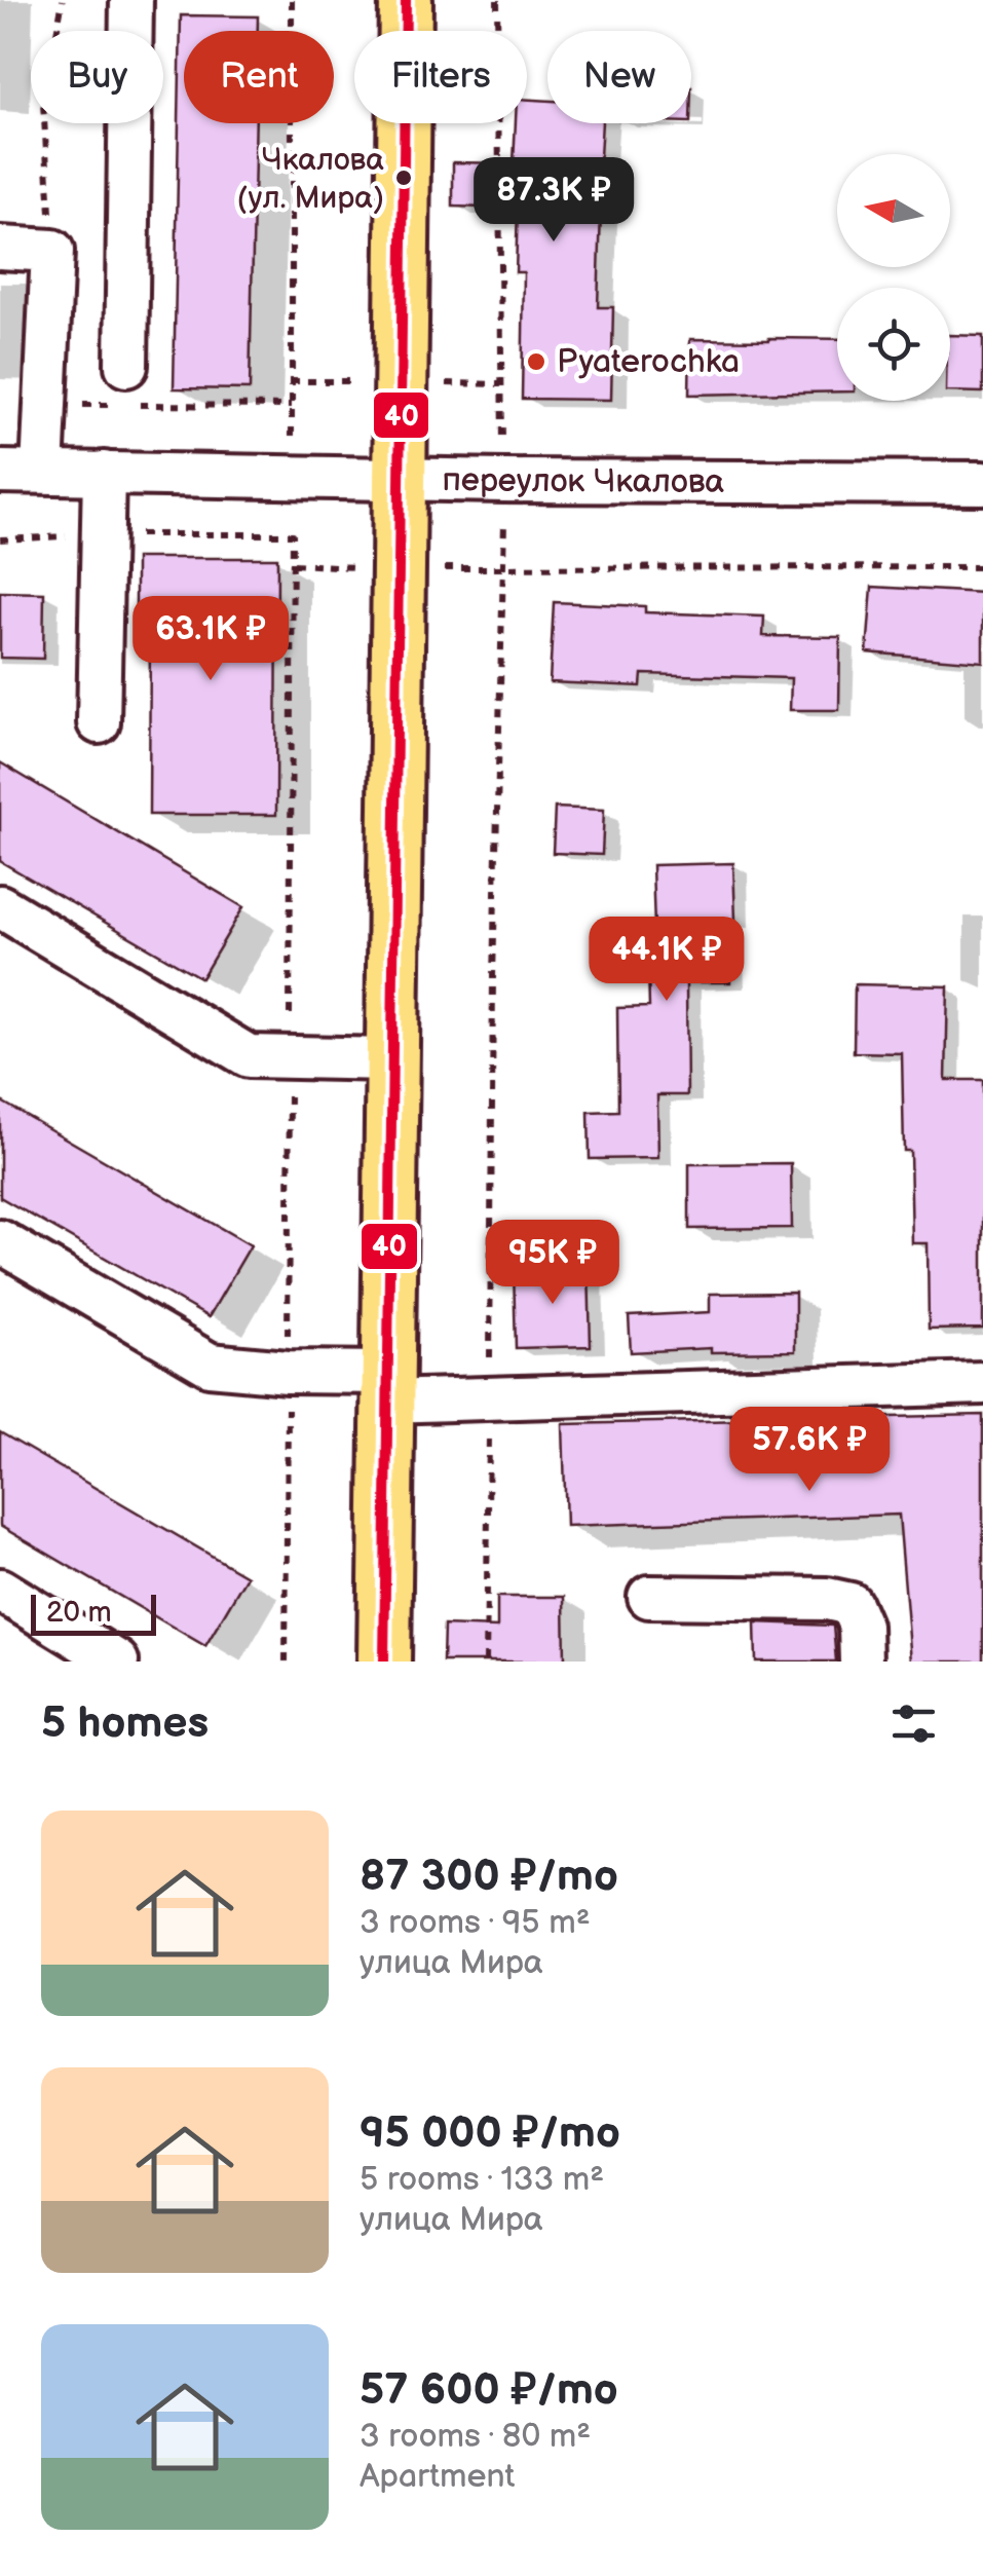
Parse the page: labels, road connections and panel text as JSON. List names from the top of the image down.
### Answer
{
  "streets": {
    "street": ["переулок Чкалова"]
  },
  "places": ["Чкалова (ул. Мира)", "Pyaterochka"],
  "lines": ["transit line 40"],
  "scale_bar": "20 m",
  "north": "left",
  "page": {
    "chip": [
      "Buy",
      "Rent",
      "Filters",
      "New"
    ],
    "price": [
      "87.3K ₽",
      "63.1K ₽",
      "44.1K ₽",
      "95K ₽",
      "57.6K ₽"
    ],
    "scale": "20 m",
    "heading": "5 homes",
    "list": [
      {
        "name": "87 300 ₽/mo",
        "note": "3 rooms · 95 m² · улица Мира"
      },
      {
        "name": "95 000 ₽/mo",
        "note": "5 rooms · 133 m² · улица Мира"
      },
      {
        "name": "57 600 ₽/mo",
        "note": "3 rooms · 80 m² · Apartment"
      }
    ]
  }
}
